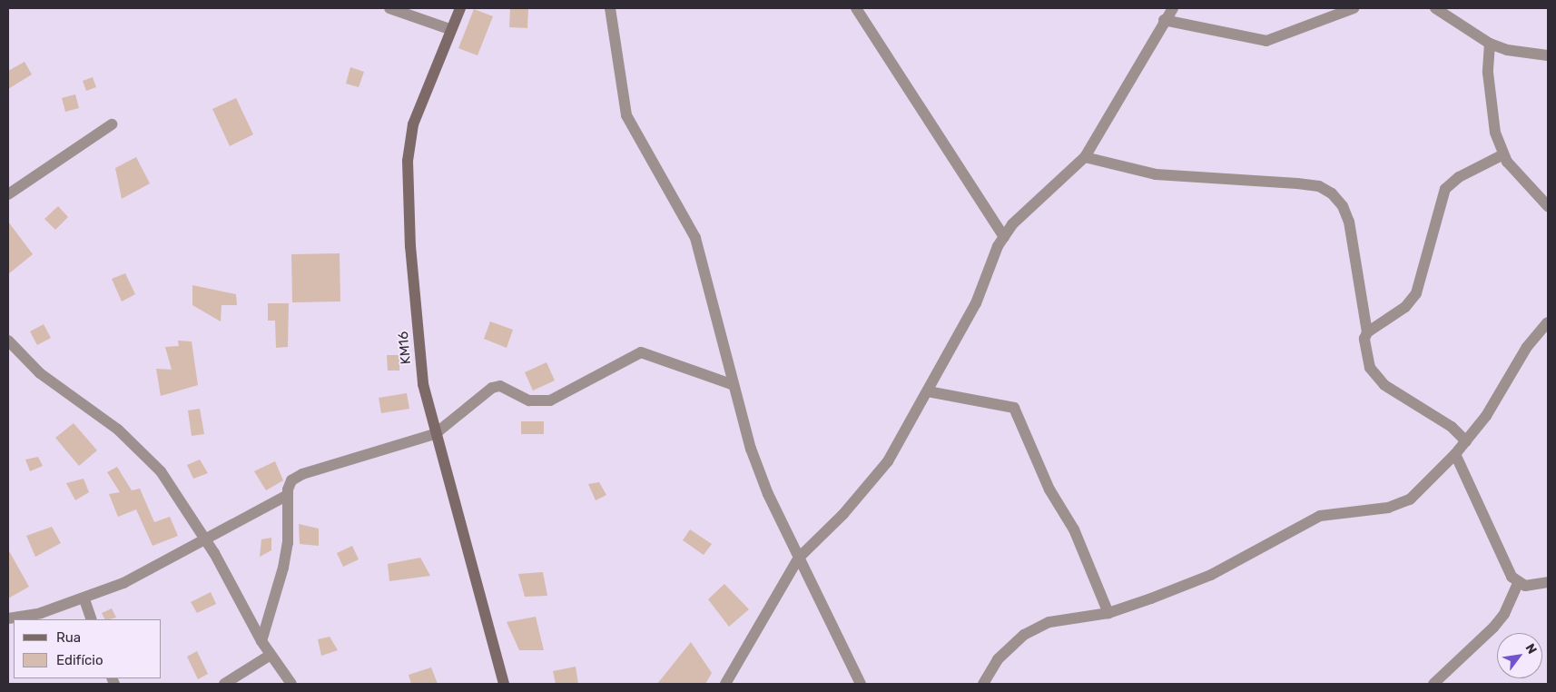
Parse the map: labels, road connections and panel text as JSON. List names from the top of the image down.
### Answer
{
  "streets": {
    "street": ["KM16"]
  },
  "legend": ["Rua", "Edifício"],
  "north": "top right"
}
